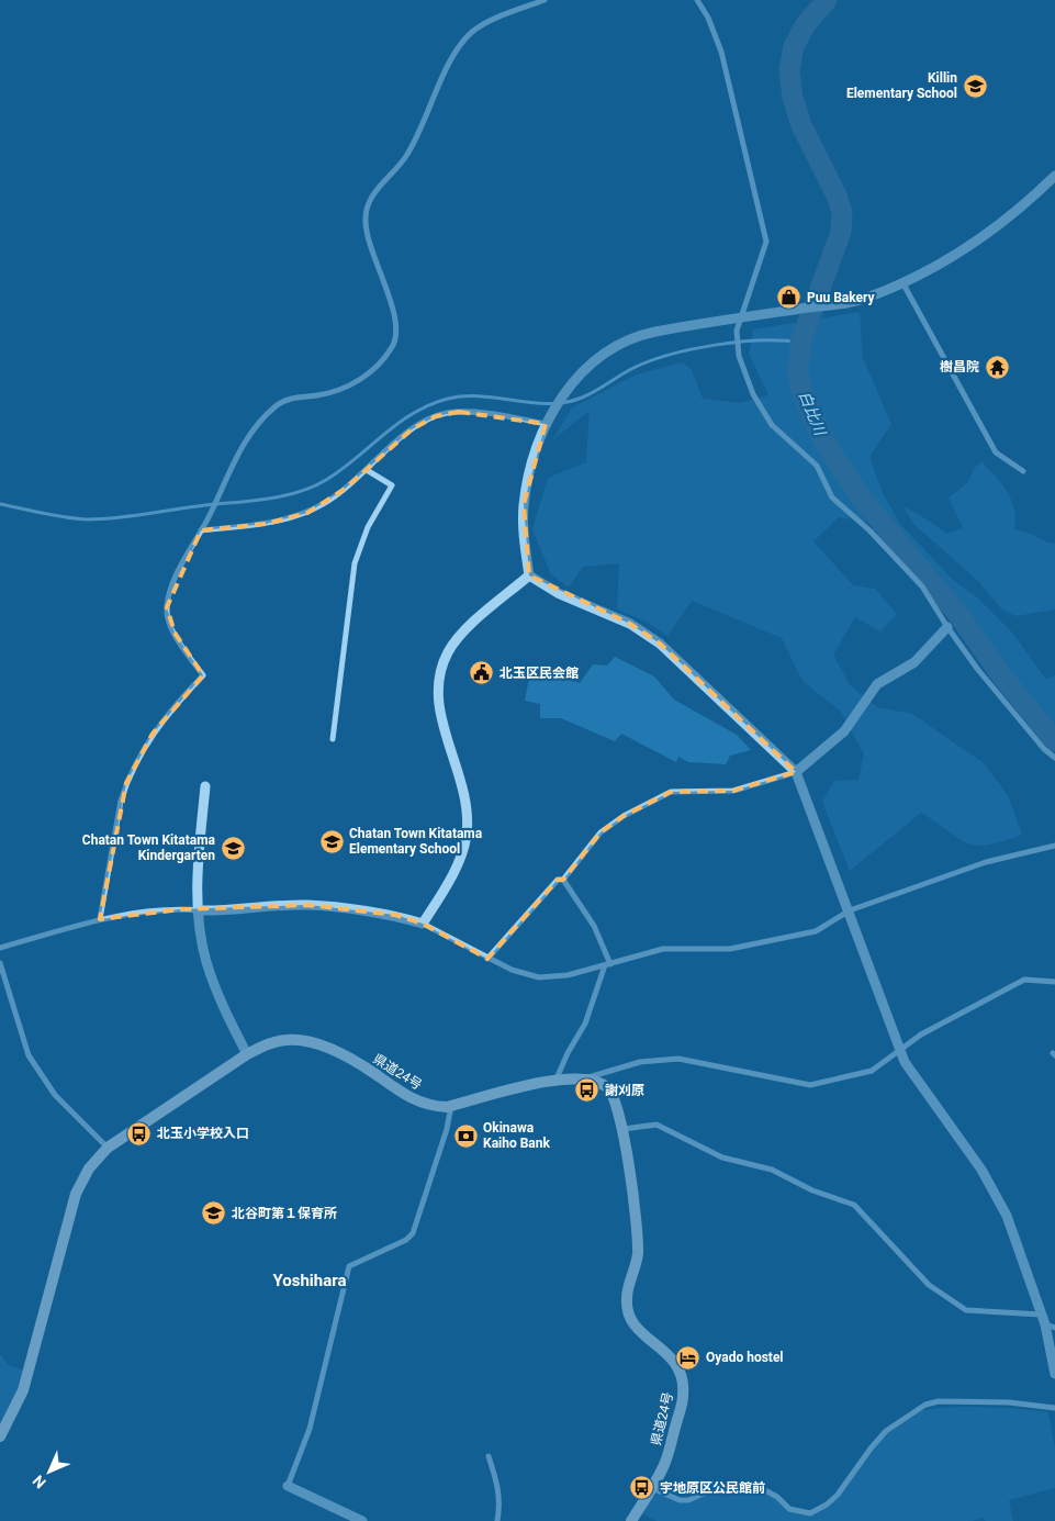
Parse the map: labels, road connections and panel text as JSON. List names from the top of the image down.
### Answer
{
  "streets": {
    "main road": ["県道24号"]
  },
  "districts": ["Yoshihara"],
  "water": ["白比川"],
  "places": {
    "school or university": [
      "Killin Elementary School",
      "Chatan Town Kitatama Elementary School",
      "Chatan Town Kitatama Kindergarten",
      "北谷町第１保育所"
    ],
    "shop": ["Puu Bakery"],
    "temple": ["樹昌院"],
    "public building": ["北玉区民会館"],
    "bus stop": ["謝刈原", "北玉小学校入口", "宇地原区公民館前"],
    "bank": ["Okinawa Kaiho Bank"],
    "hotel": ["Oyado hostel"]
  },
  "north": "bottom left"
}
